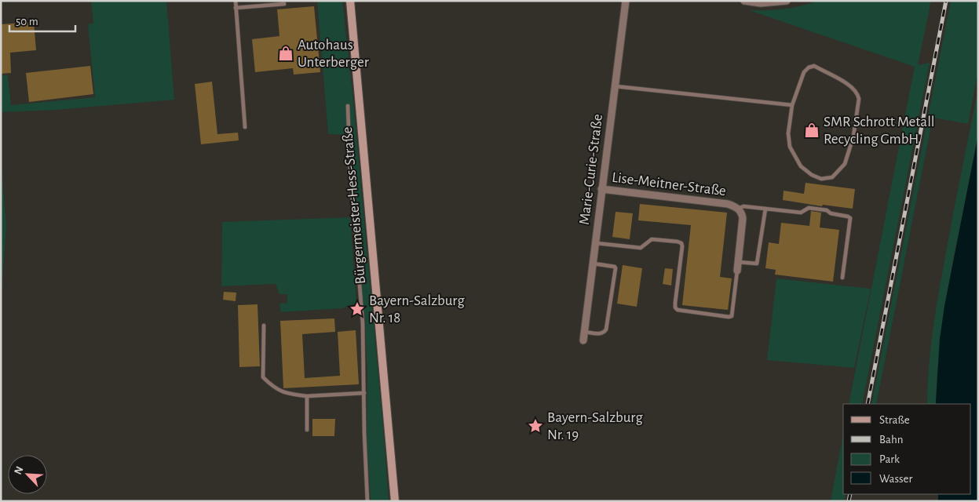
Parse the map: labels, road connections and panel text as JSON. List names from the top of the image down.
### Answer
{
  "streets": {
    "main road": ["Bürgermeister-Hess-Straße"],
    "street": ["Marie-Curie-Straße", "Lise-Meitner-Straße"]
  },
  "crossings": [
    ["Marie-Curie-Straße", "Lise-Meitner-Straße"]
  ],
  "places": {
    "shop": ["Autohaus Unterberger", "SMR Schrott Metall Recycling GmbH"],
    "place": ["Bayern-Salzburg Nr. 18", "Bayern-Salzburg Nr. 19"]
  },
  "legend": [
    "Straße",
    "Bahn",
    "Park",
    "Wasser"
  ],
  "scale_bar": "50 m",
  "north": "top left"
}
